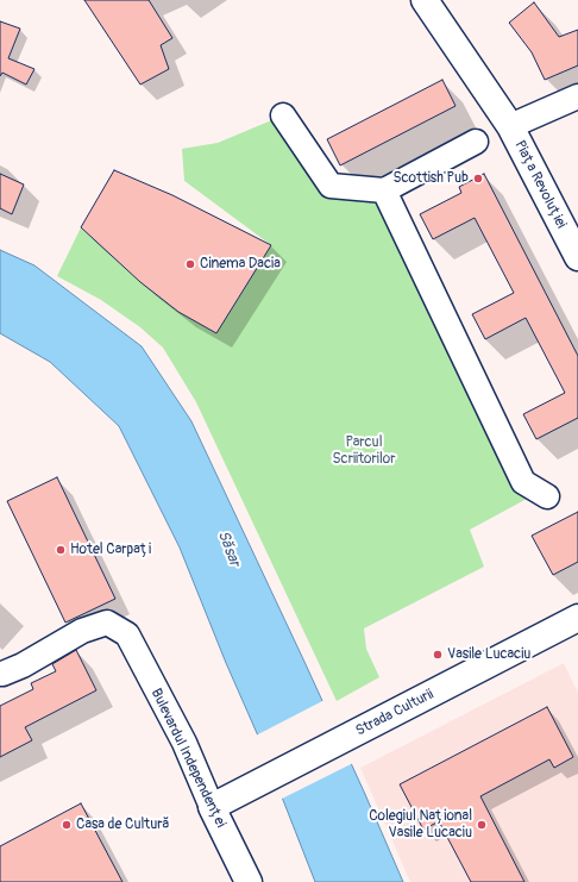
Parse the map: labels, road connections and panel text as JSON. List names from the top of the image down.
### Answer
{
  "streets": {
    "main road": ["Piața Revoluției", "Strada Culturii", "Bulevardul Independenței"]
  },
  "crossings": [
    ["Strada Culturii", "Bulevardul Independenței"]
  ],
  "water": ["Săsar"],
  "parks": ["Parcul Scriitorilor"],
  "places": [
    "Scottish Pub",
    "Cinema Dacia",
    "Hotel Carpați",
    "Vasile Lucaciu",
    "Casa de Cultură",
    "Colegiul Național Vasile Lucaciu"
  ]
}
